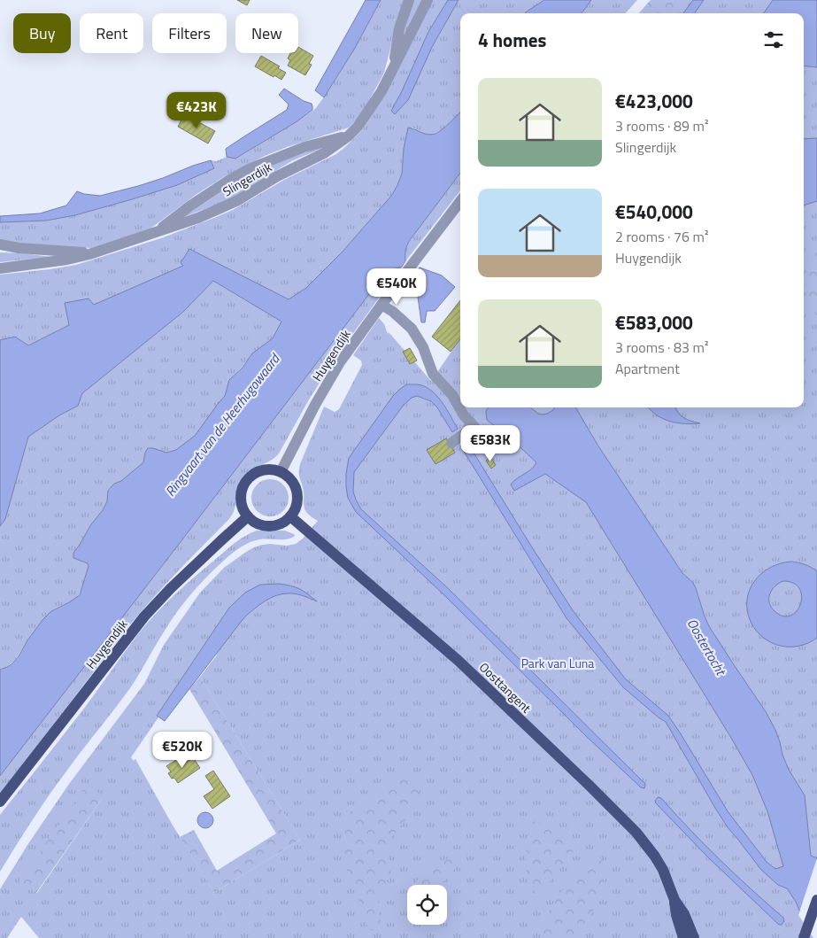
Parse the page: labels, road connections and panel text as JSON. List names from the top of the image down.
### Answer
{
  "streets": {
    "main road": ["Huygendijk", "Oosttangent"],
    "street": ["Slingerdijk"]
  },
  "crossings": [
    ["Huygendijk", "Oosttangent"]
  ],
  "water": ["Ringvaart van de Heerhugowaard", "Oostertocht"],
  "parks": ["Park van Luna"],
  "page": {
    "chip": [
      "Buy",
      "Rent",
      "Filters",
      "New"
    ],
    "heading": "4 homes",
    "list": [
      {
        "name": "€423,000",
        "note": "3 rooms · 89 m² · Slingerdijk"
      },
      {
        "name": "€540,000",
        "note": "2 rooms · 76 m² · Huygendijk"
      },
      {
        "name": "€583,000",
        "note": "3 rooms · 83 m² · Apartment"
      }
    ],
    "price": [
      "€423K",
      "€540K",
      "€583K",
      "€520K"
    ]
  }
}
